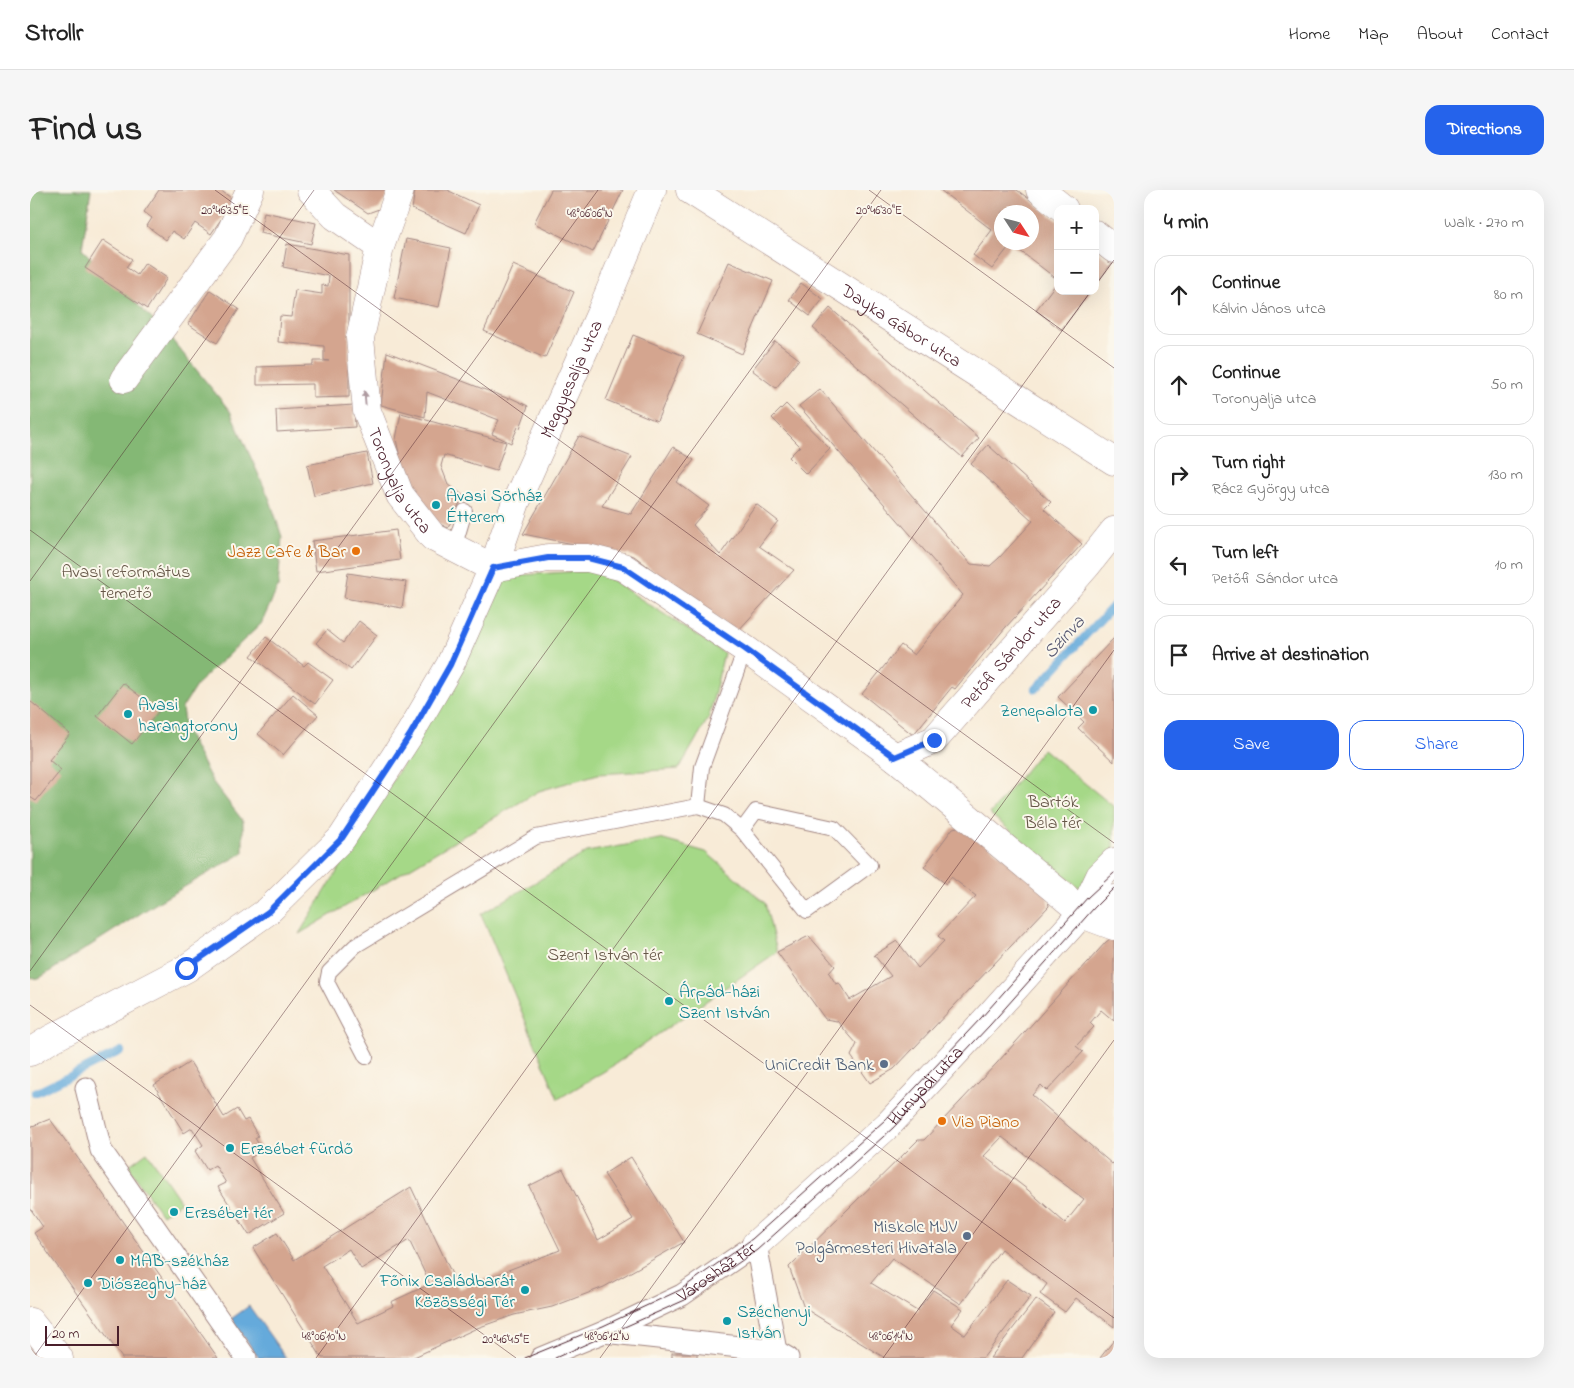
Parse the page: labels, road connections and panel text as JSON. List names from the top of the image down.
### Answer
{
  "streets": {
    "street": [
      "Dayka Gábor utca",
      "Meggyesalja utca",
      "Toronyalja utca",
      "Petőfi Sándor utca",
      "Hunyadi utca",
      "Városház tér"
    ]
  },
  "crossings": [
    ["Meggyesalja utca", "Toronyalja utca"],
    ["Hunyadi utca", "Városház tér"]
  ],
  "one_way": ["Toronyalja utca"],
  "water": ["Szinva"],
  "parks": ["Avasi református temető", "Bartók Béla tér", "Szent István tér"],
  "places": [
    "Avasi Sörház Étterem",
    "Jazz Cafe & Bar",
    "Zenepalota",
    "Avasi harangtorony",
    "Árpád-házi Szent István",
    "UniCredit Bank",
    "Via Piano",
    "Erzsébet fürdő",
    "Erzsébet tér",
    "Miskolc MJV Polgármesteri Hivatala",
    "MAB-székház",
    "Diószeghy-ház",
    "Főnix Családbarát Közösségi Tér",
    "Széchenyi István"
  ],
  "scale_bar": "20 m",
  "north": "bottom right",
  "page": {
    "header": "Strollr",
    "nav": [
      "Home",
      "Map",
      "About",
      "Contact"
    ],
    "title": "Find us",
    "buttons": [
      "Directions",
      ["Save", "Share"]
    ],
    "heading": ["4 min", "Walk · 270 m"],
    "map_buttons": ["+", "−"],
    "list": [
      ["Continue", "Kálvin János utca", "80 m"],
      ["Continue", "Toronyalja utca", "50 m"],
      ["Turn right", "Rácz György utca", "130 m"],
      ["Turn left", "Petőfi Sándor utca", "10 m"],
      "Arrive at destination"
    ],
    "scale": "20 m"
  },
  "coordinates": [
    "20°46'35\"E",
    "20°46'30\"E",
    "48°06'06\"N",
    "48°06'10\"N",
    "48°06'12\"N",
    "48°06'14\"N",
    "20°46'45\"E"
  ]
}
